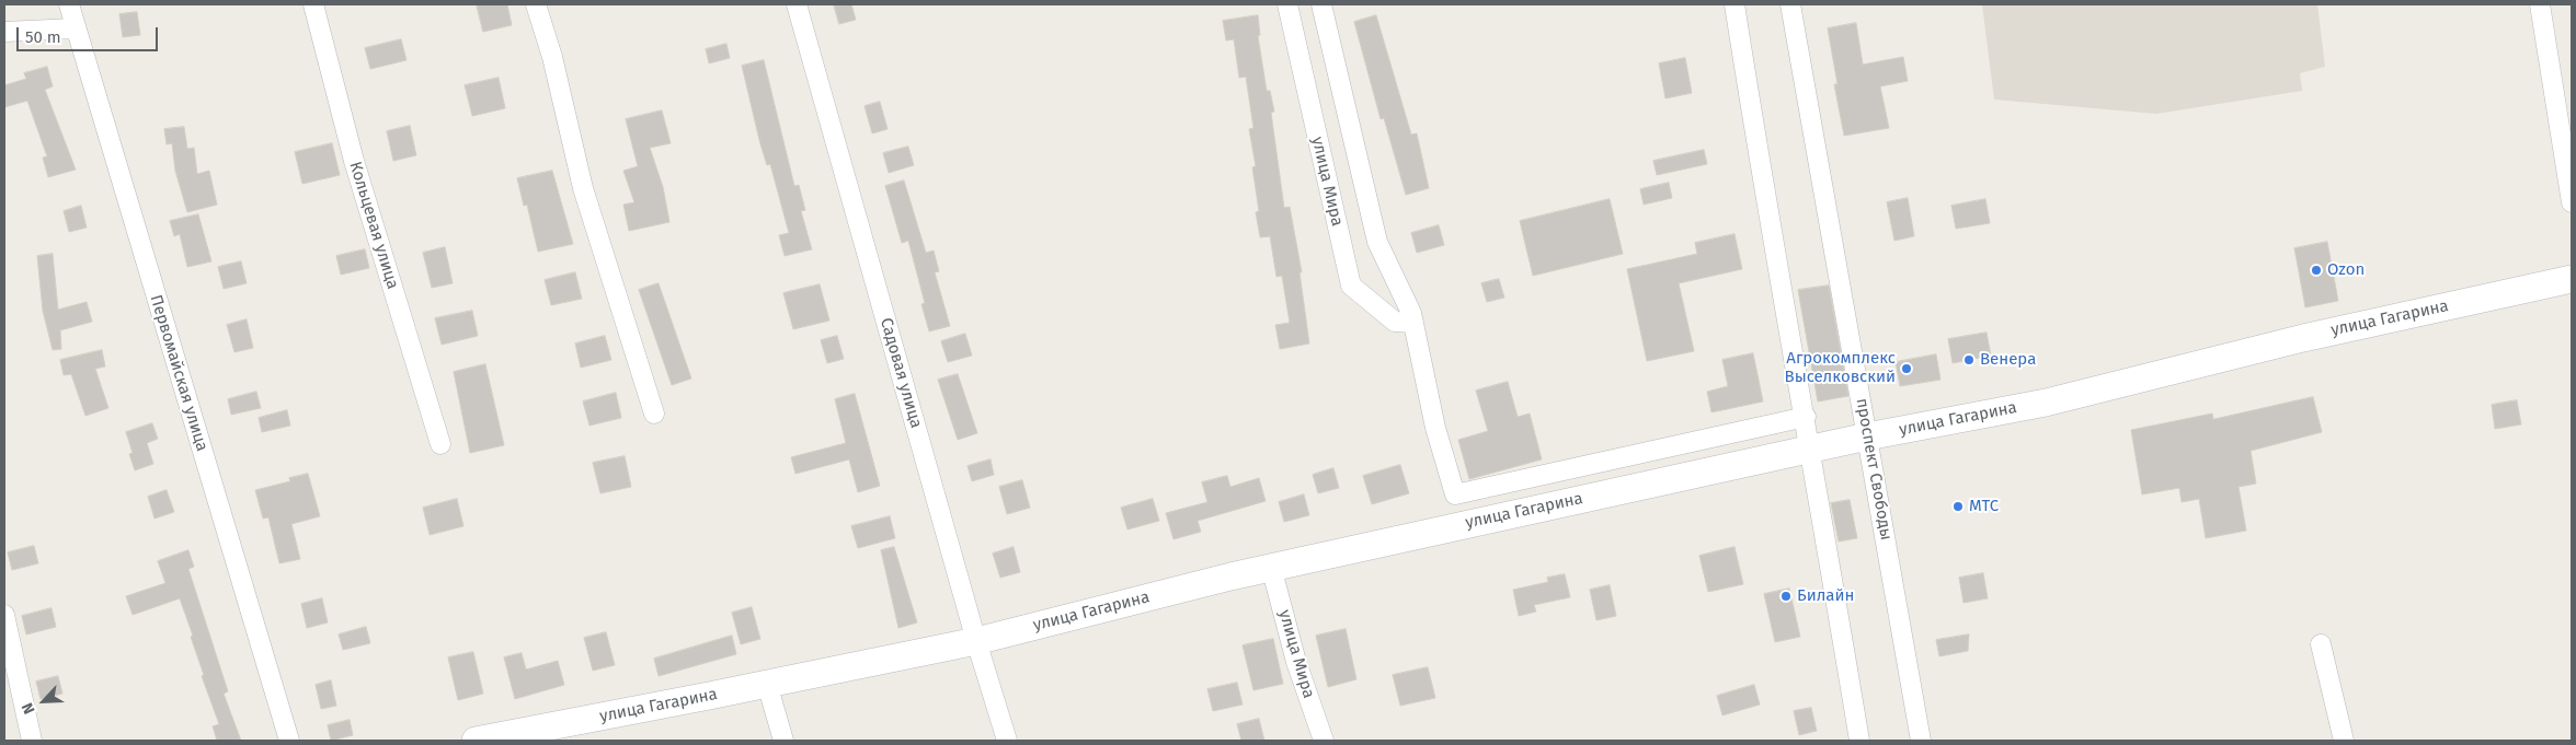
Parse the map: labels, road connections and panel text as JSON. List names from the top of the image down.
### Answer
{
  "streets": {
    "main road": ["улица Гагарина"],
    "street": [
      "улица Мира",
      "Кольцевая улица",
      "Первомайская улица",
      "Садовая улица",
      "проспект Свободы"
    ]
  },
  "crossings": [
    ["улица Мира", "улица Гагарина"],
    ["улица Гагарина", "Садовая улица"],
    ["улица Гагарина", "проспект Свободы"]
  ],
  "places": [
    "Ozon",
    "Венера",
    "Агрокомплекс Выселковский",
    "МТС",
    "Билайн"
  ],
  "scale_bar": "50 m",
  "north": "bottom left"
}
